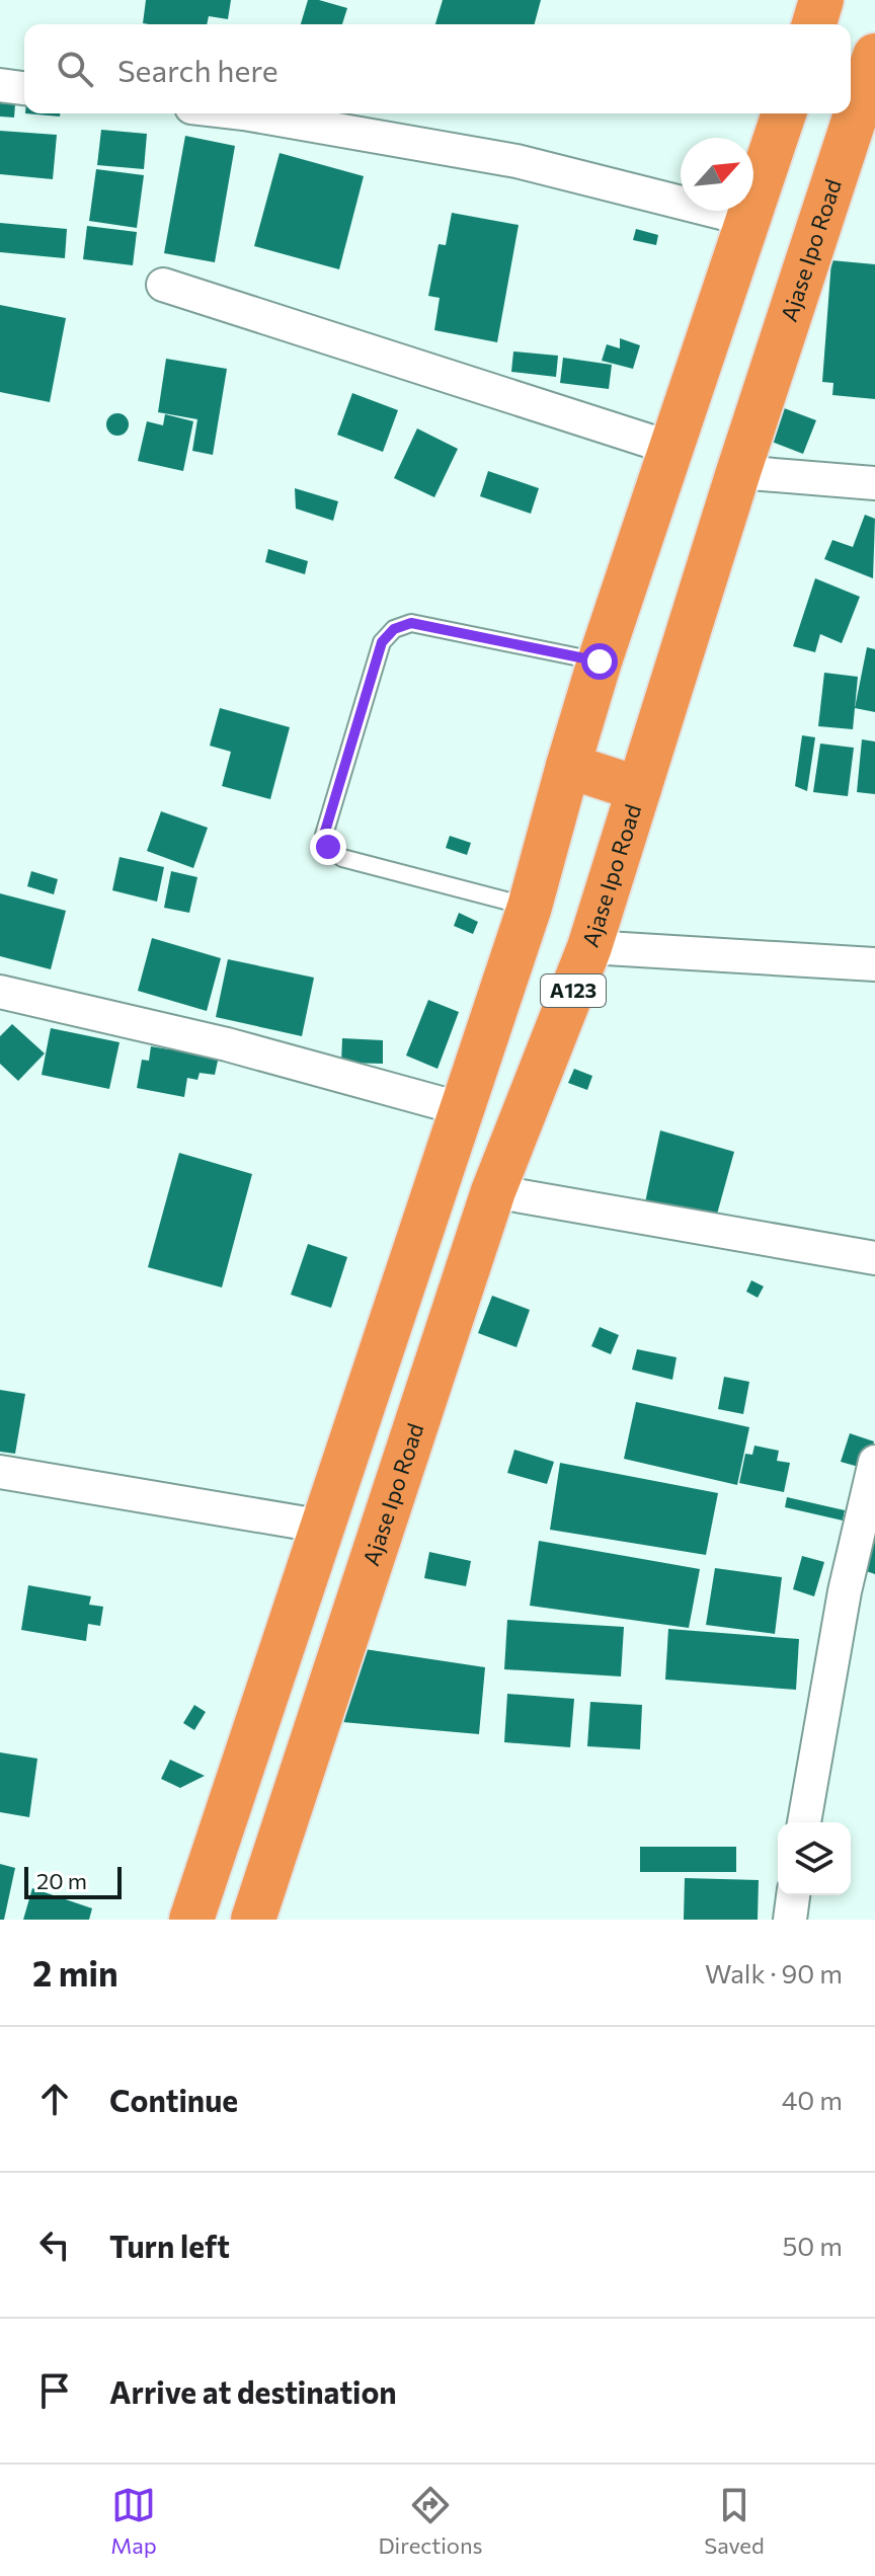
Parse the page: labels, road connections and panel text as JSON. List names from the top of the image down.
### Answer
{
  "streets": {
    "highway": ["Ajase Ipo Road", "A123"]
  },
  "scale_bar": "20 m",
  "north": "top right",
  "page": {
    "search": "Search here",
    "scale": "20 m",
    "heading": ["2 min", "Walk · 90 m"],
    "list": [
      ["Continue", "40 m"],
      ["Turn left", "50 m"],
      "Arrive at destination"
    ],
    "nav": ["Map", "Directions", "Saved"]
  }
}
